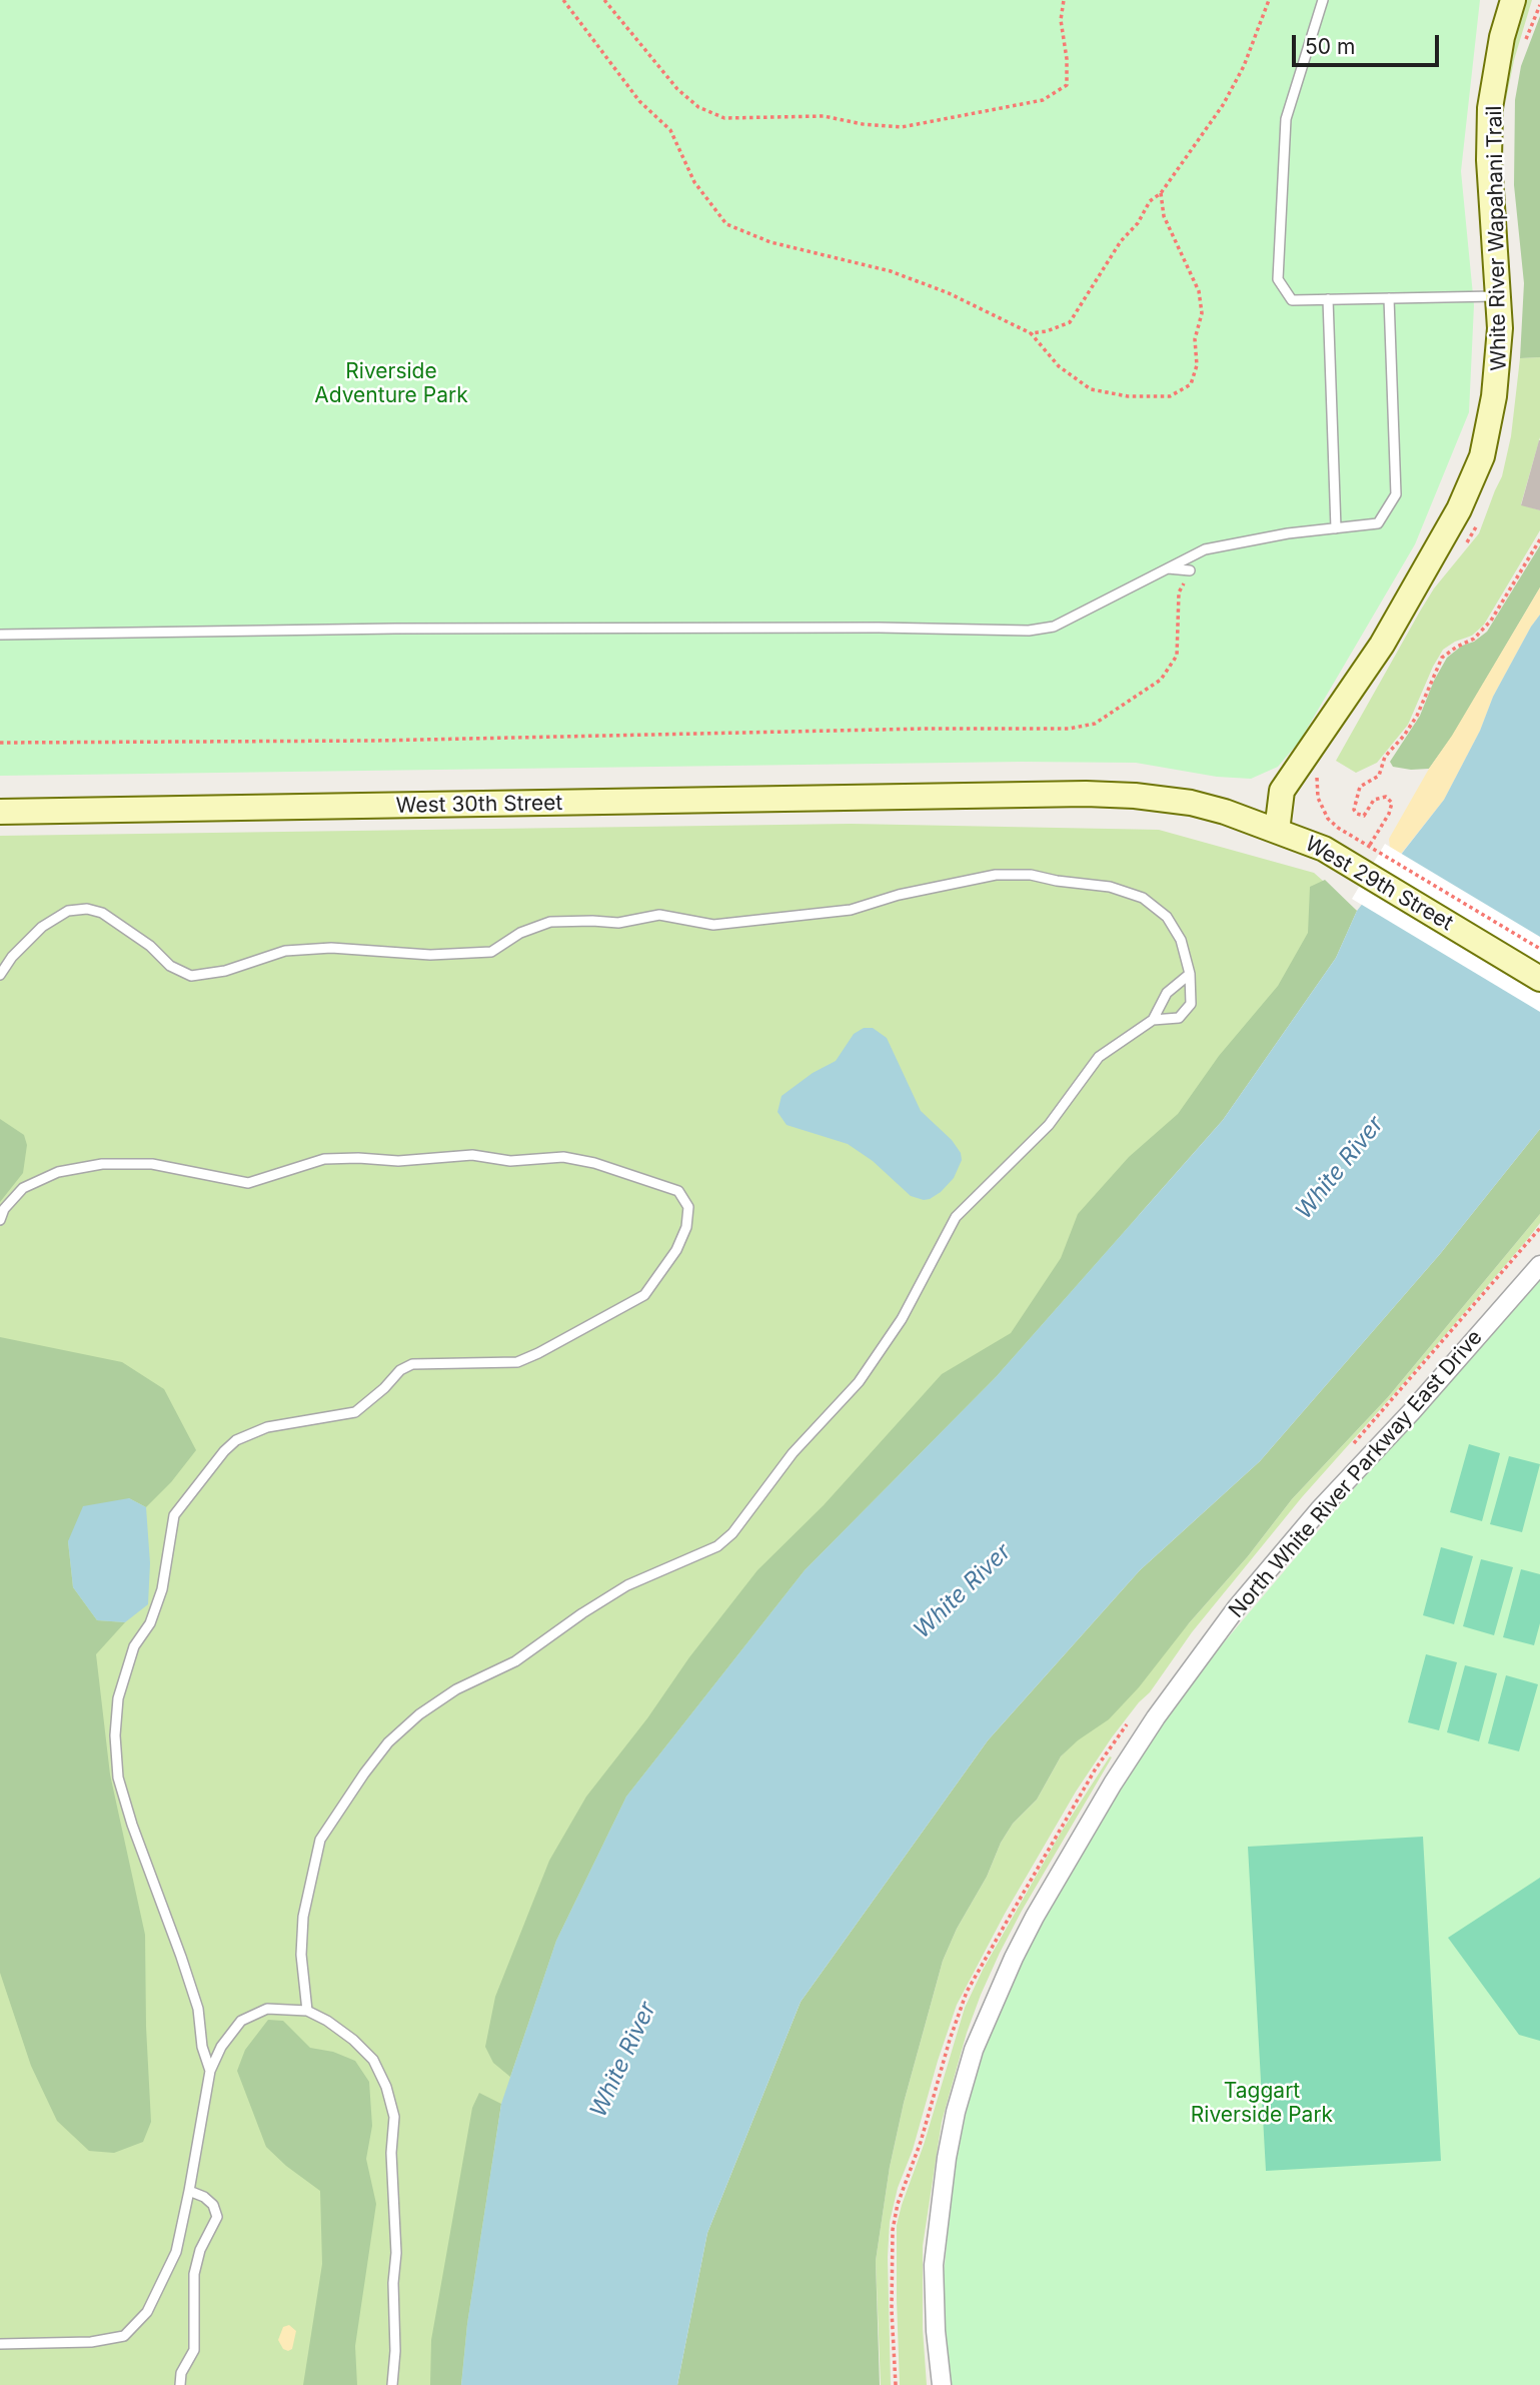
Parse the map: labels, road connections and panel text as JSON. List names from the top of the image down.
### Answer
{
  "streets": {
    "main road": ["West 30th Street", "West 29th Street"],
    "street": ["North White River Parkway East Drive"]
  },
  "crossings": [
    ["West 30th Street", "West 29th Street"]
  ],
  "water": ["White River"],
  "parks": ["Riverside Adventure Park", "Taggart Riverside Park"],
  "scale_bar": "50 m"
}
